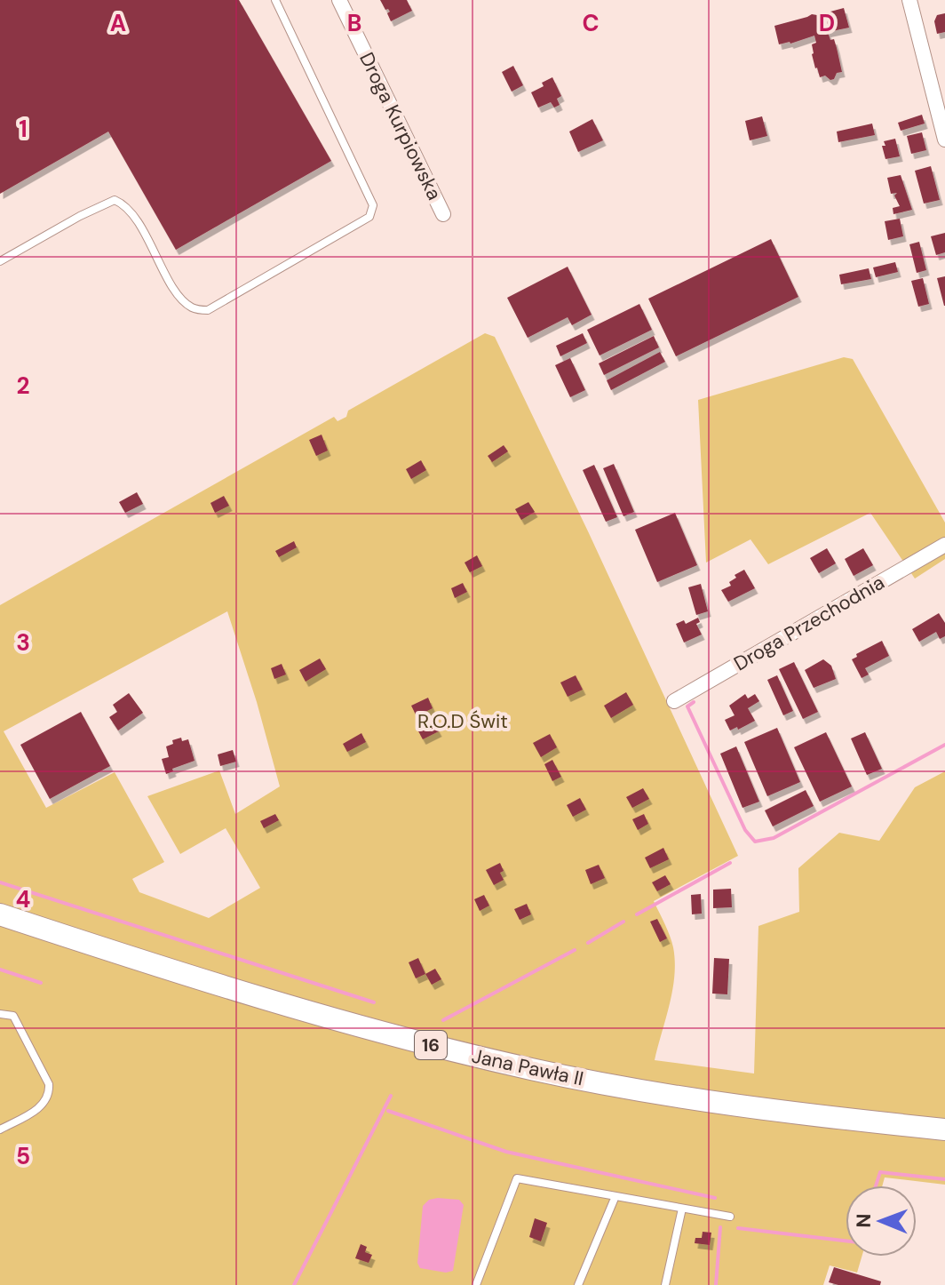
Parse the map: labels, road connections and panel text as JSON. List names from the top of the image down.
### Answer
{
  "streets": {
    "main road": ["16", "Jana Pawła II"],
    "street": ["Droga Kurpiowska", "Droga Przechodnia"]
  },
  "parks": ["R.O.D Świt"],
  "north": "left",
  "grid": {
    "columns": [
      "A",
      "B",
      "C",
      "D"
    ],
    "rows": [
      "1",
      "2",
      "3",
      "4",
      "5"
    ]
  }
}
